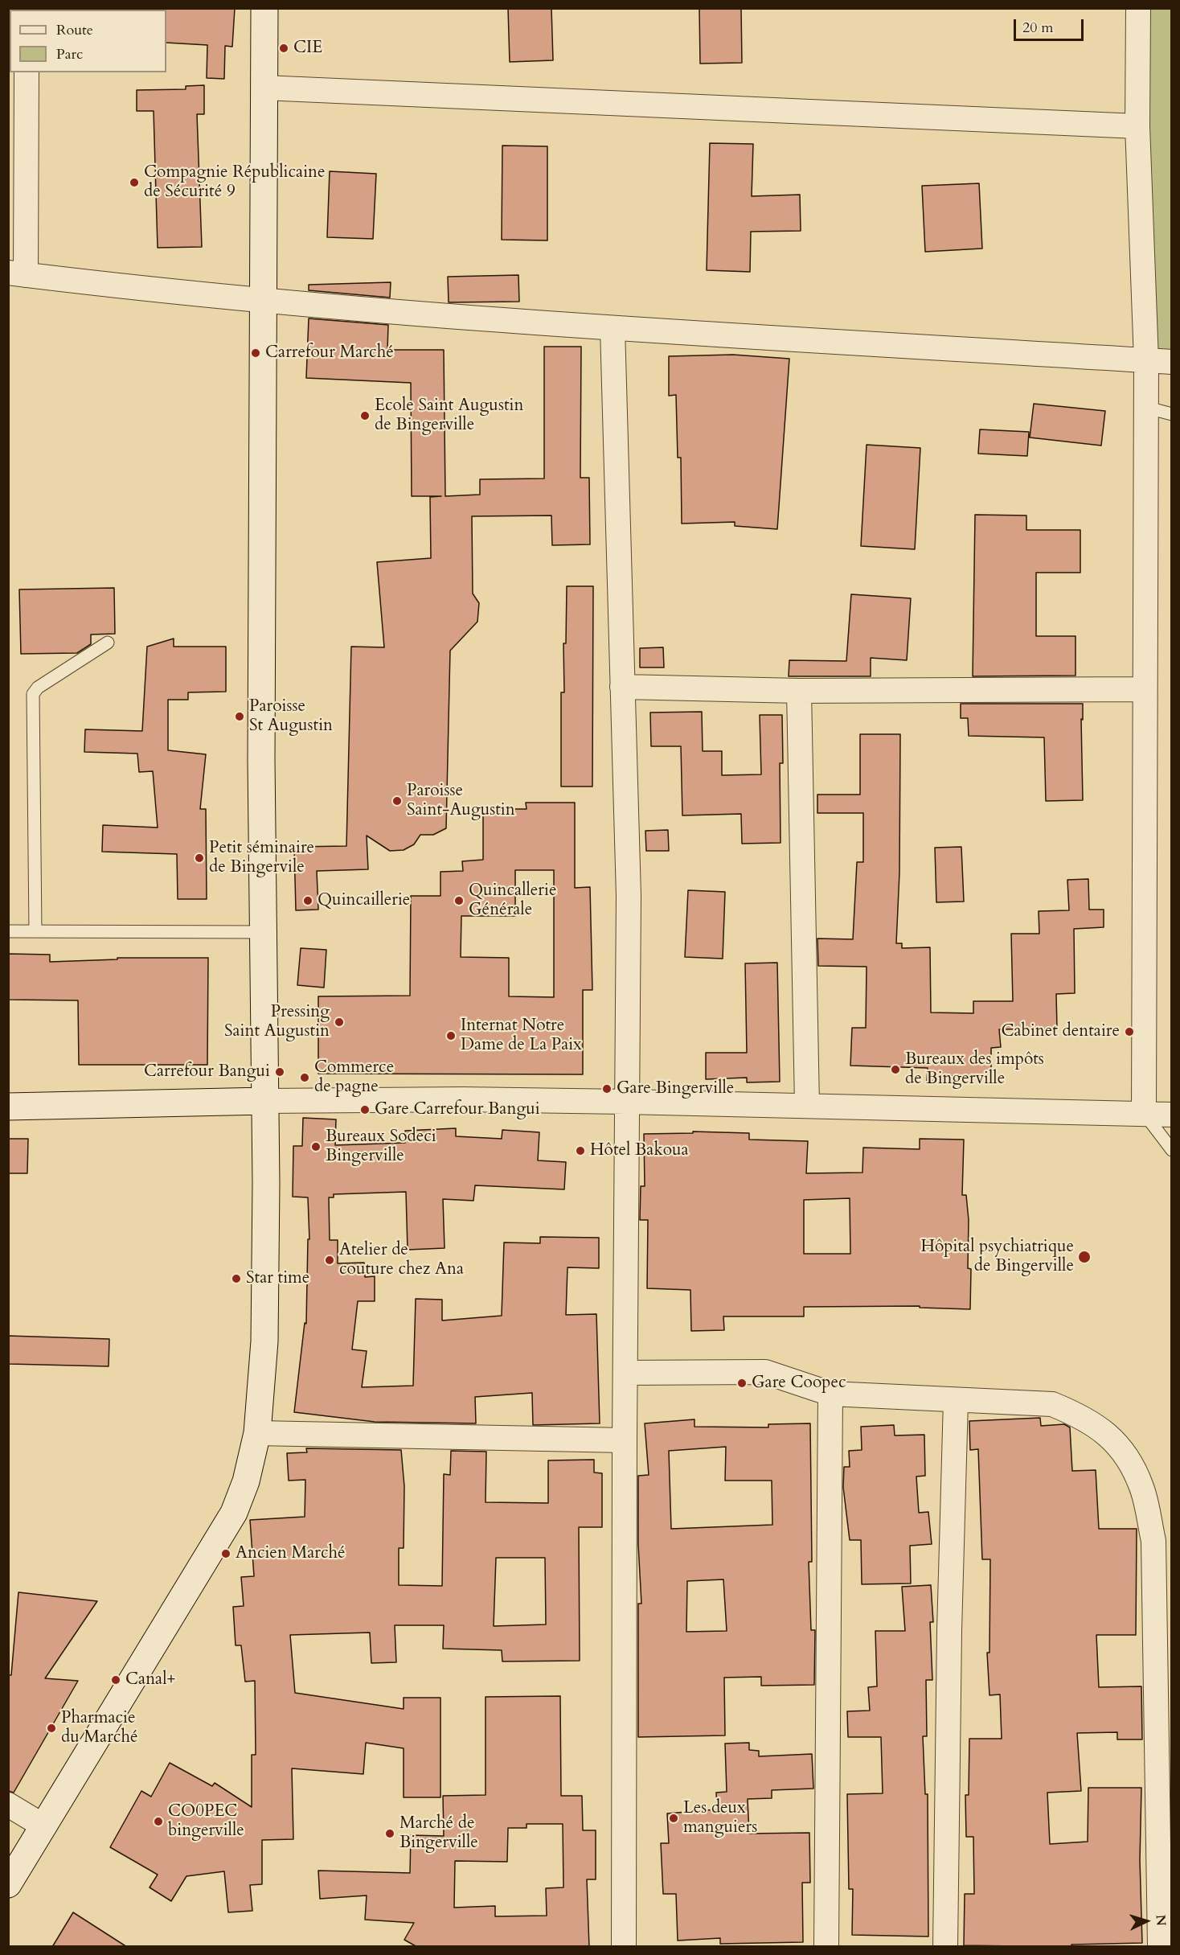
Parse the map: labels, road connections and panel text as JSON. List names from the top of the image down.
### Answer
{
  "places": [
    "CIE",
    "Compagnie Républicaine de Sécurité 9",
    "Carrefour Marché",
    "Ecole Saint Augustin de Bingerville",
    "Paroisse St Augustin",
    "Paroisse Saint-Augustin",
    "Petit séminaire de Bingervile",
    "Quincaillerie",
    "Quincallerie Générale",
    "Pressing Saint Augustin",
    "Cabinet dentaire",
    "Internat Notre Dame de La Paix",
    "Bureaux des impôts de Bingerville",
    "Carrefour Bangui",
    "Commerce de pagne",
    "Gare Bingerville",
    "Gare Carrefour Bangui",
    "Bureaux Sodeci Bingerville",
    "Hôtel Bakoua",
    "Hôpital psychiatrique de Bingerville",
    "Atelier de couture chez Ana",
    "Star time",
    "Gare Coopec",
    "Ancien Marché",
    "Canal+",
    "Pharmacie du Marché",
    "Les deux manguiers",
    "CO0PEC bingerville",
    "Marché de Bingerville"
  ],
  "legend": ["Route", "Parc"],
  "scale_bar": "20 m",
  "north": "right"
}
